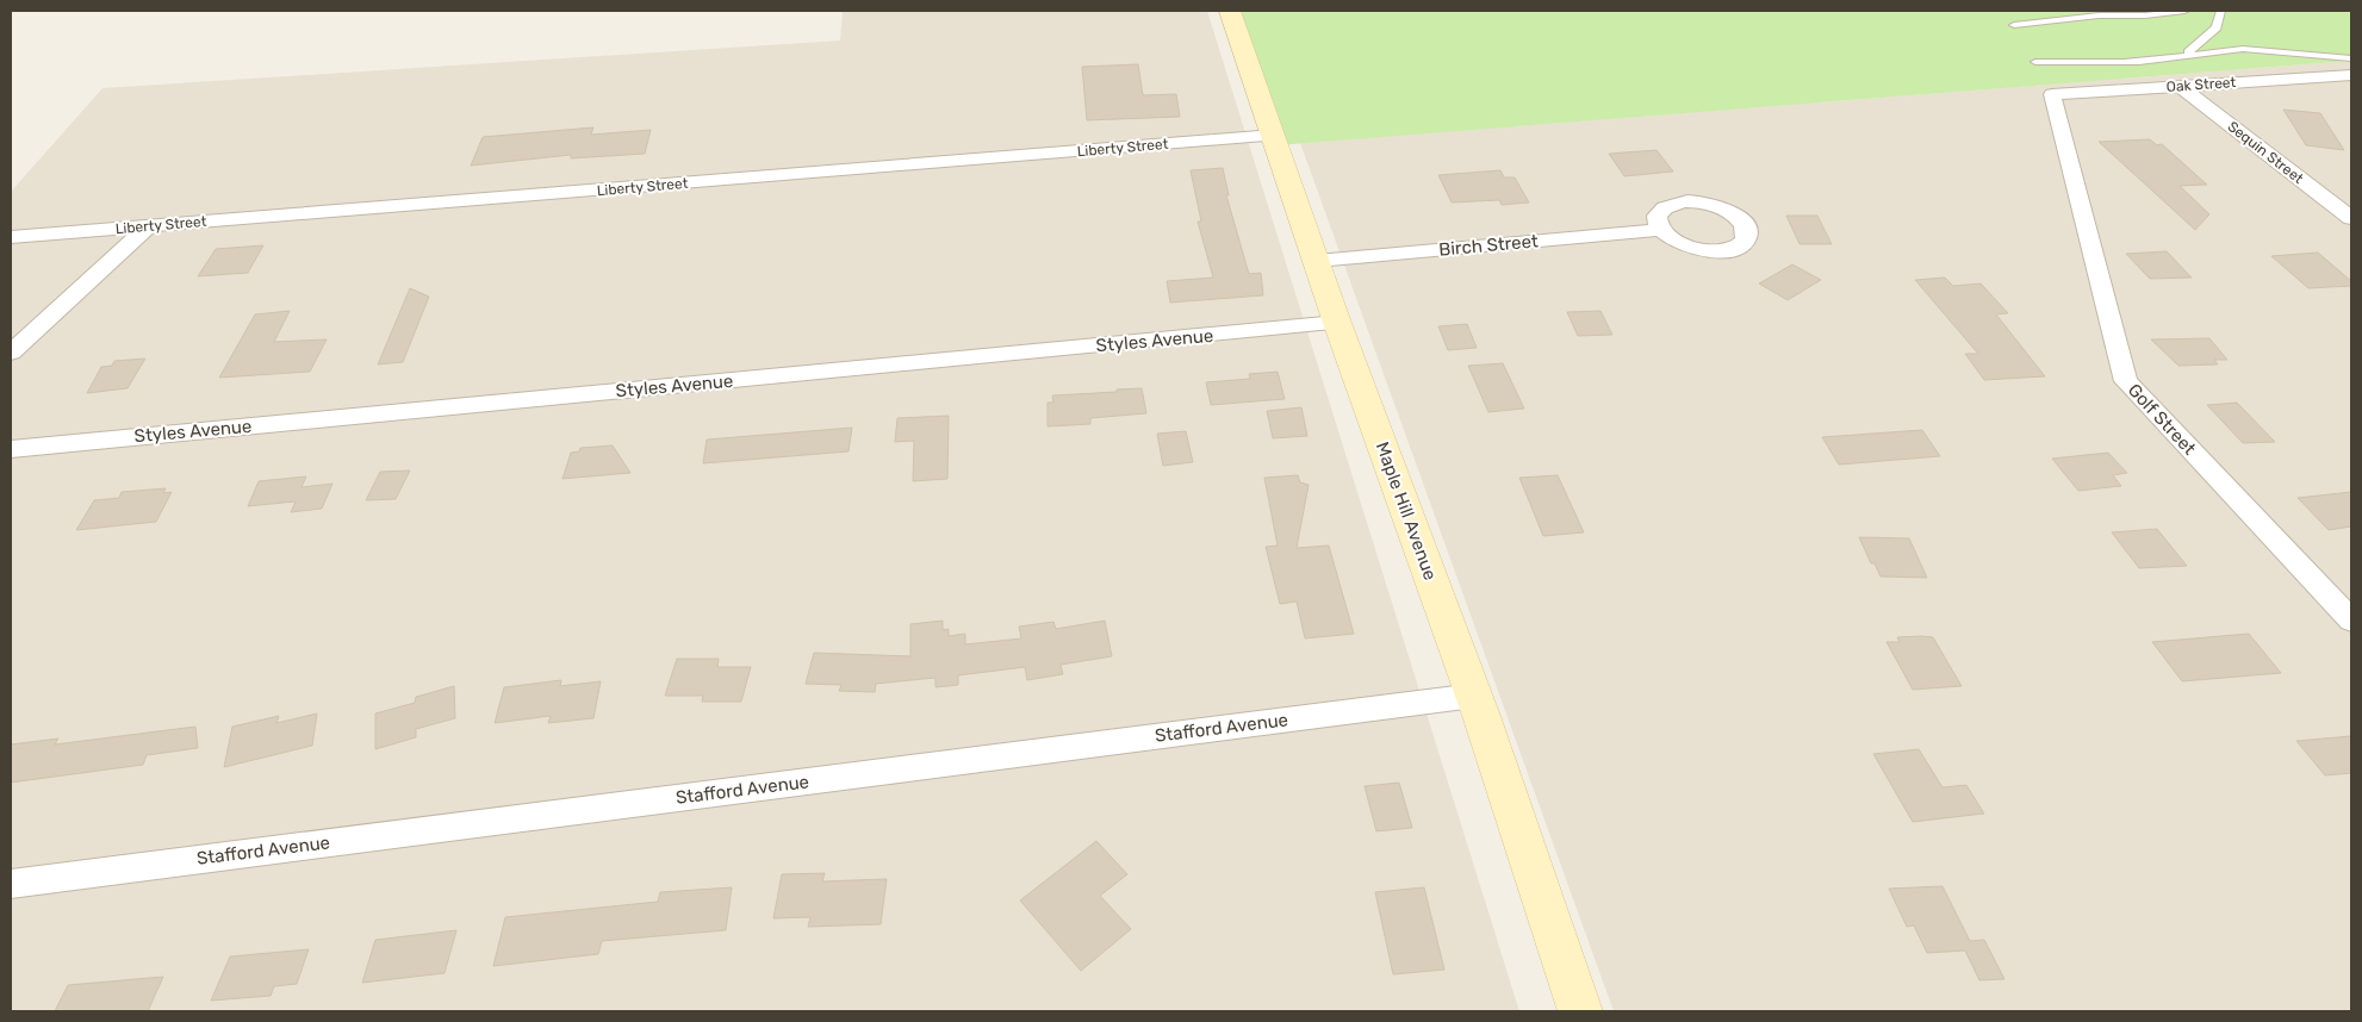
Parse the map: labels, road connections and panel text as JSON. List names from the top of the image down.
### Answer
{
  "streets": {
    "street": [
      "Oak Street",
      "Liberty Street",
      "Sequin Street",
      "Birch Street",
      "Styles Avenue",
      "Golf Street",
      "Maple Hill Avenue",
      "Stafford Avenue"
    ]
  },
  "crossings": [
    ["Oak Street", "Sequin Street"],
    ["Oak Street", "Golf Street"],
    ["Liberty Street", "Maple Hill Avenue"],
    ["Birch Street", "Maple Hill Avenue"],
    ["Styles Avenue", "Maple Hill Avenue"],
    ["Maple Hill Avenue", "Stafford Avenue"]
  ]
}
